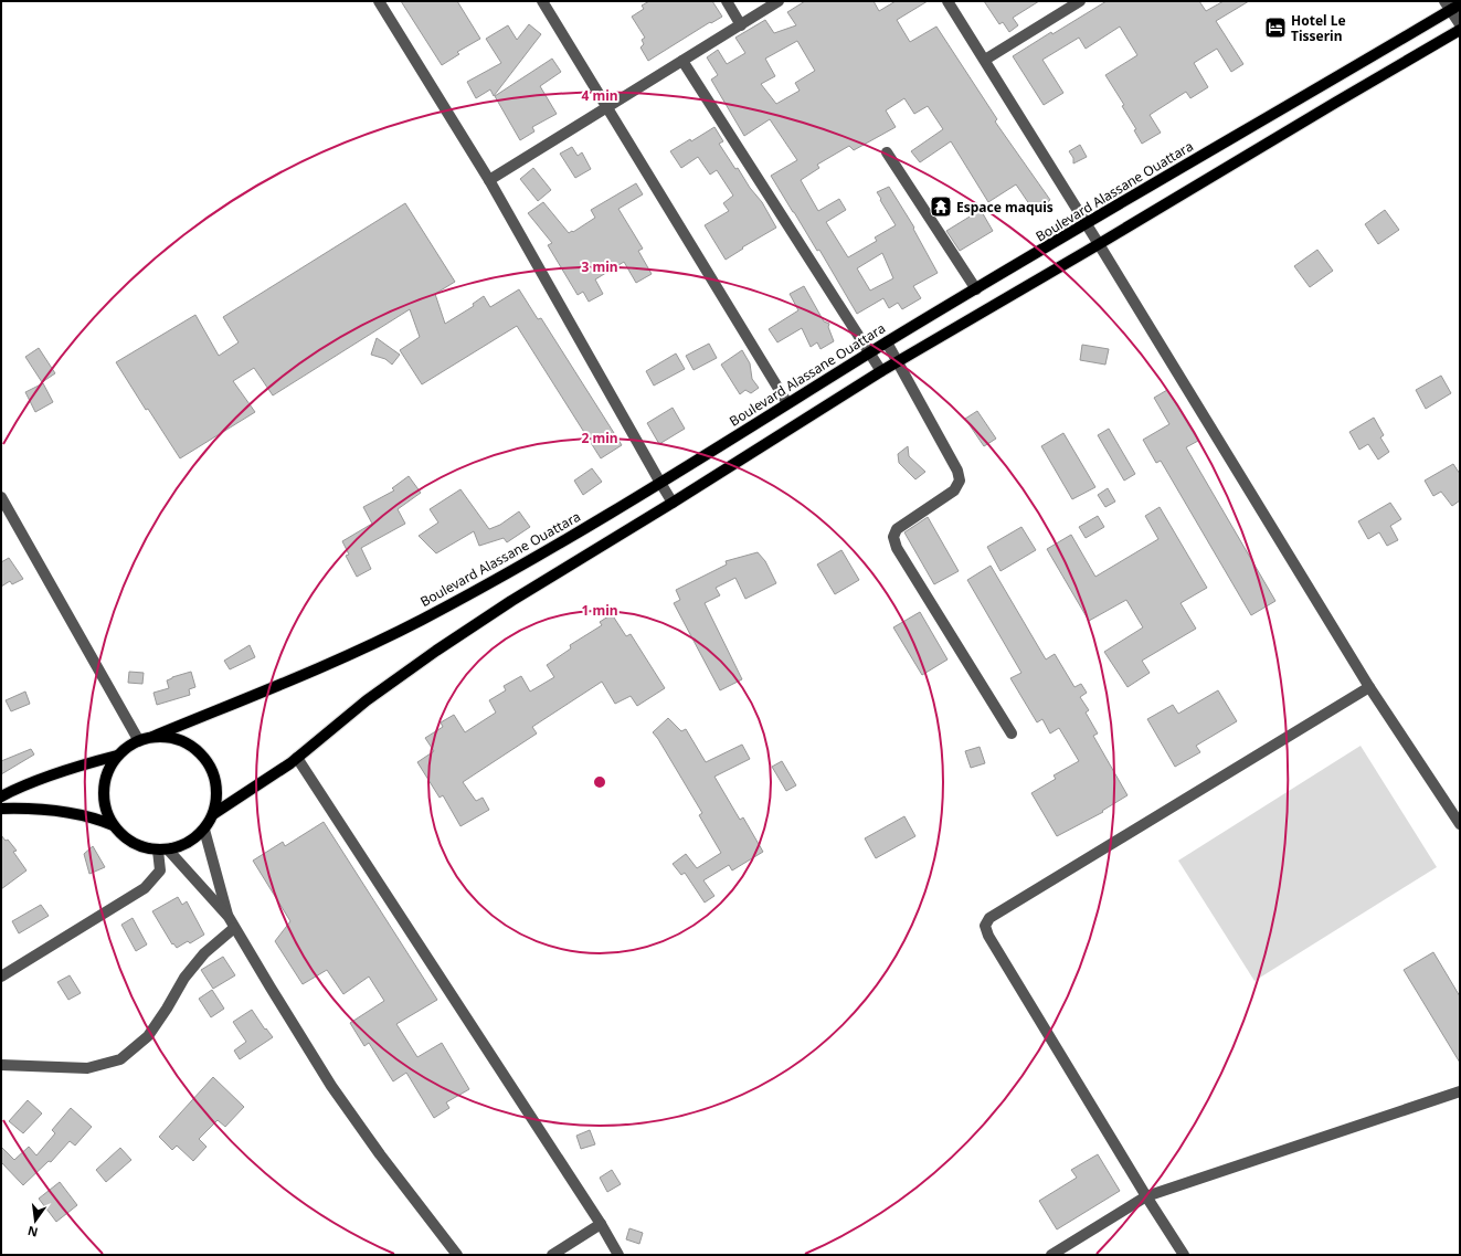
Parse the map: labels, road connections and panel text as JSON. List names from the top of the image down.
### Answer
{
  "streets": {
    "main road": ["Boulevard Alassane Ouattara"]
  },
  "places": {
    "hotel": ["Hotel Le Tisserin"],
    "temple": ["Espace maquis"]
  },
  "north": "bottom",
  "rings": [
    "4 min",
    "3 min",
    "2 min",
    "1 min"
  ]
}
